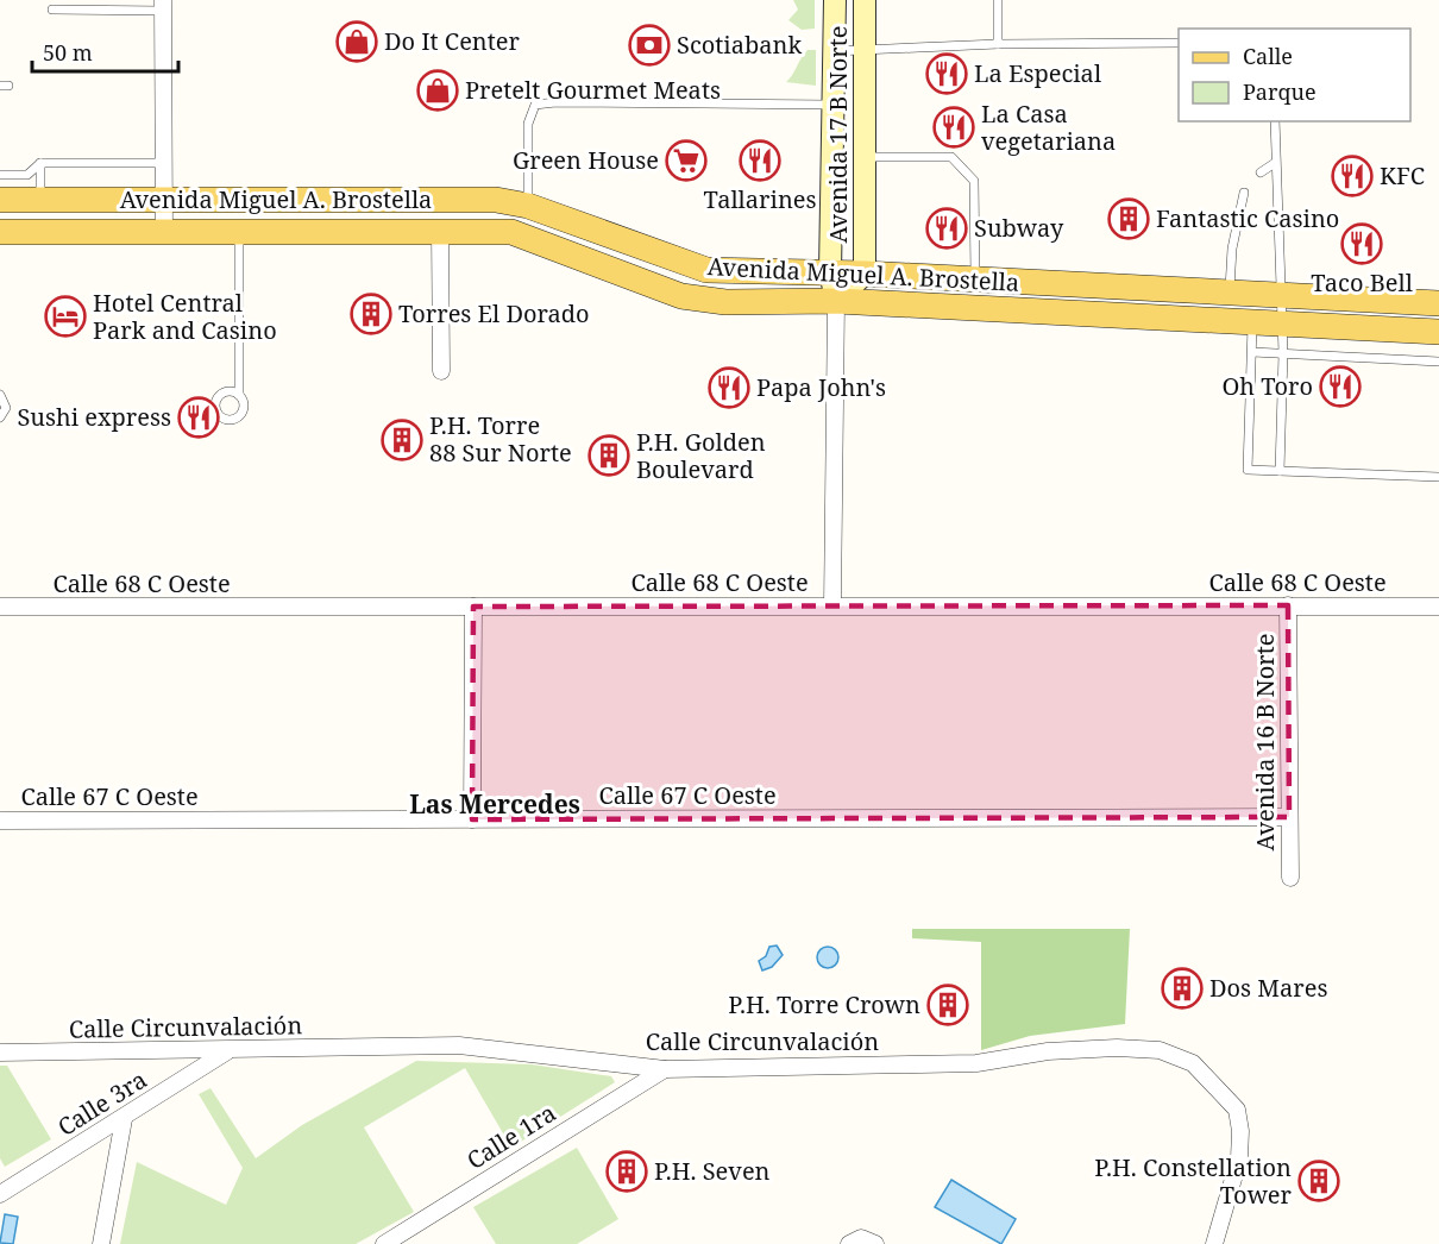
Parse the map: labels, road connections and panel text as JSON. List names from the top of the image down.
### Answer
{
  "streets": {
    "main road": ["Avenida Miguel A. Brostella"],
    "street": [
      "Avenida 17 B Norte",
      "Calle 68 C Oeste",
      "Avenida 16 B Norte",
      "Calle 67 C Oeste",
      "Calle Circunvalación",
      "Calle 3ra",
      "Calle 1ra"
    ]
  },
  "crossings": [
    ["Avenida 17 B Norte", "Avenida Miguel A. Brostella"],
    ["Avenida 17 B Norte", "Calle 68 C Oeste"],
    ["Calle 68 C Oeste", "Avenida 16 B Norte"],
    ["Avenida 16 B Norte", "Calle 67 C Oeste"],
    ["Calle Circunvalación", "Calle 3ra"],
    ["Calle Circunvalación", "Calle 1ra"]
  ],
  "districts": ["Las Mercedes"],
  "places": {
    "shop": ["Do It Center", "Pretelt Gourmet Meats"],
    "bank": ["Scotiabank"],
    "restaurant": [
      "La Especial",
      "La Casa vegetariana",
      "Tallarines",
      "KFC",
      "Subway",
      "Taco Bell",
      "Oh Toro",
      "Papa John's",
      "Sushi express"
    ],
    "supermarket": ["Green House"],
    "building": [
      "Fantastic Casino",
      "Torres El Dorado",
      "P.H. Torre 88 Sur Norte",
      "P.H. Golden Boulevard",
      "Dos Mares",
      "P.H. Torre Crown",
      "P.H. Seven",
      "P.H. Constellation Tower"
    ],
    "hotel": ["Hotel Central Park and Casino"]
  },
  "legend": ["Calle", "Parque"],
  "scale_bar": "50 m"
}
